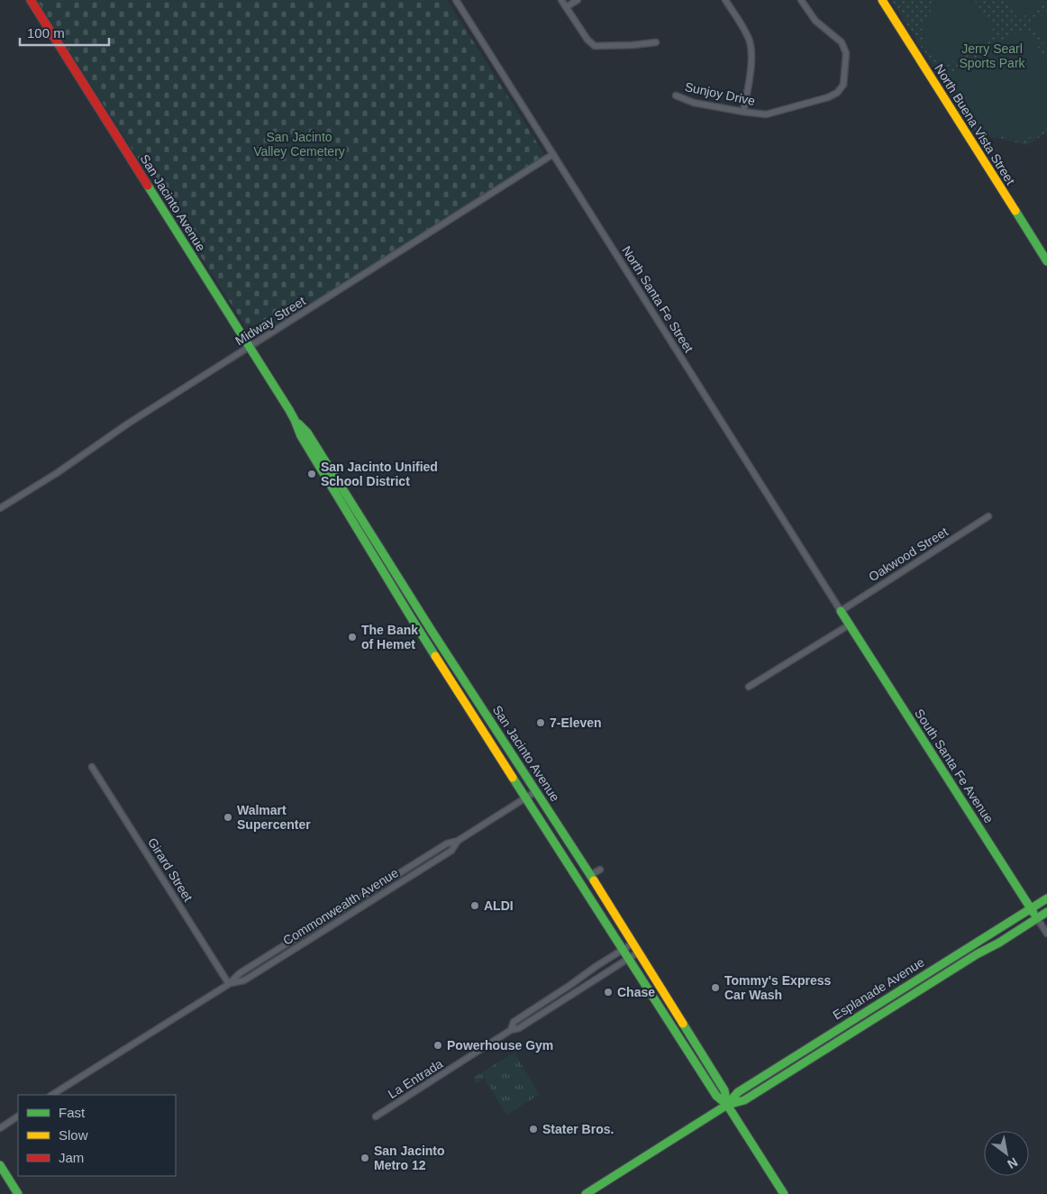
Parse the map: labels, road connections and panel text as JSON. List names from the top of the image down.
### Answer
{
  "streets": {
    "main road": [
      "North Buena Vista Street",
      "San Jacinto Avenue",
      "South Santa Fe Avenue",
      "Esplanade Avenue"
    ],
    "street": [
      "Sunjoy Drive",
      "North Santa Fe Street",
      "Midway Street",
      "Oakwood Street",
      "Girard Street",
      "Commonwealth Avenue",
      "La Entrada"
    ]
  },
  "crossings": [
    ["San Jacinto Avenue", "Midway Street"],
    ["San Jacinto Avenue", "Commonwealth Avenue"],
    ["San Jacinto Avenue", "Esplanade Avenue"],
    ["San Jacinto Avenue", "La Entrada"],
    ["North Santa Fe Street", "Midway Street"],
    ["North Santa Fe Street", "Oakwood Street"],
    ["North Santa Fe Street", "South Santa Fe Avenue"],
    ["Oakwood Street", "South Santa Fe Avenue"],
    ["South Santa Fe Avenue", "Esplanade Avenue"],
    ["Girard Street", "Commonwealth Avenue"]
  ],
  "parks": ["Jerry Searl Sports Park", "San Jacinto Valley Cemetery"],
  "places": [
    "San Jacinto Unified School District",
    "The Bank of Hemet",
    "7-Eleven",
    "Walmart Supercenter",
    "ALDI",
    "Tommy's Express Car Wash",
    "Chase",
    "Powerhouse Gym",
    "Stater Bros.",
    "San Jacinto Metro 12"
  ],
  "legend": ["Fast", "Slow", "Jam"],
  "scale_bar": "100 m",
  "north": "bottom right"
}
